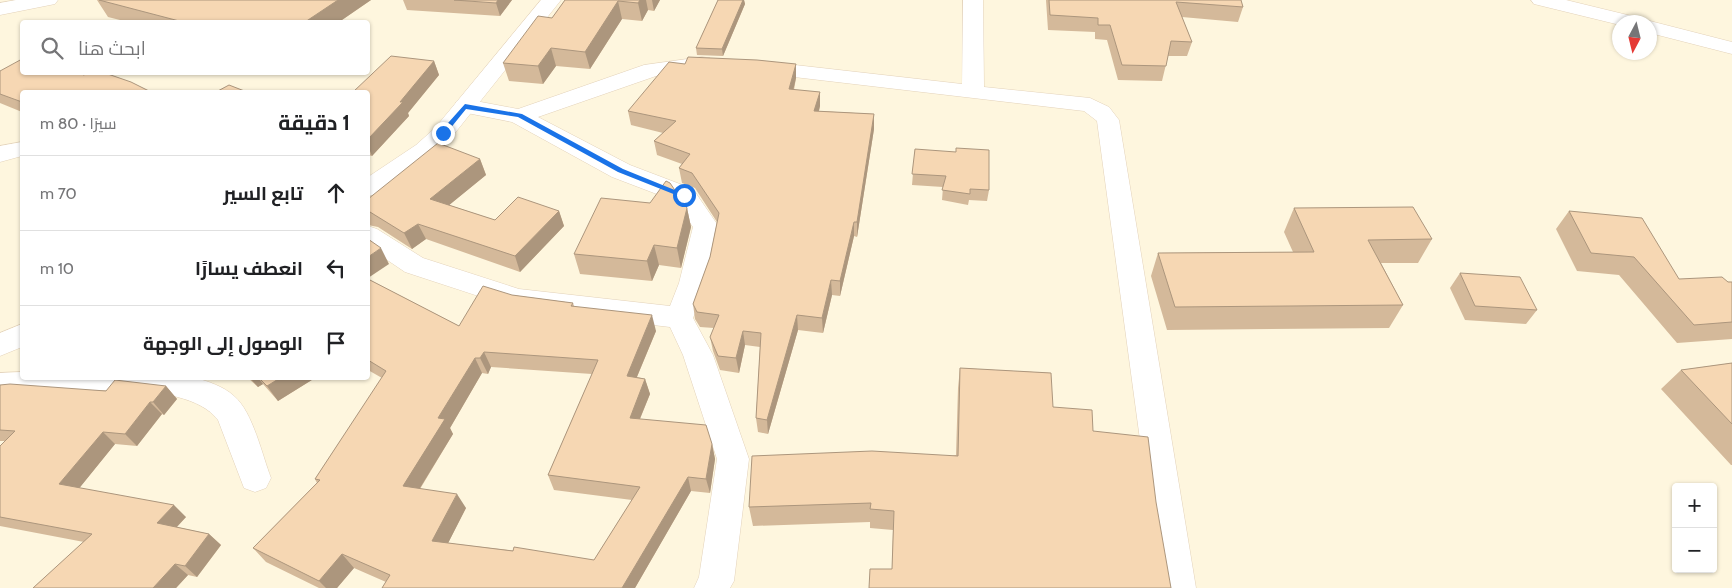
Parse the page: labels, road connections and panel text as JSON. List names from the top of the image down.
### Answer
{
  "north": "bottom",
  "page": {
    "search": "ابحث هنا",
    "heading": ["1 دقيقة", "سيرًا · 80 m"],
    "list": [
      ["تابع السير", "70 m"],
      ["انعطف يسارًا", "10 m"],
      "الوصول إلى الوجهة"
    ],
    "map_buttons": ["+", "−"]
  }
}
